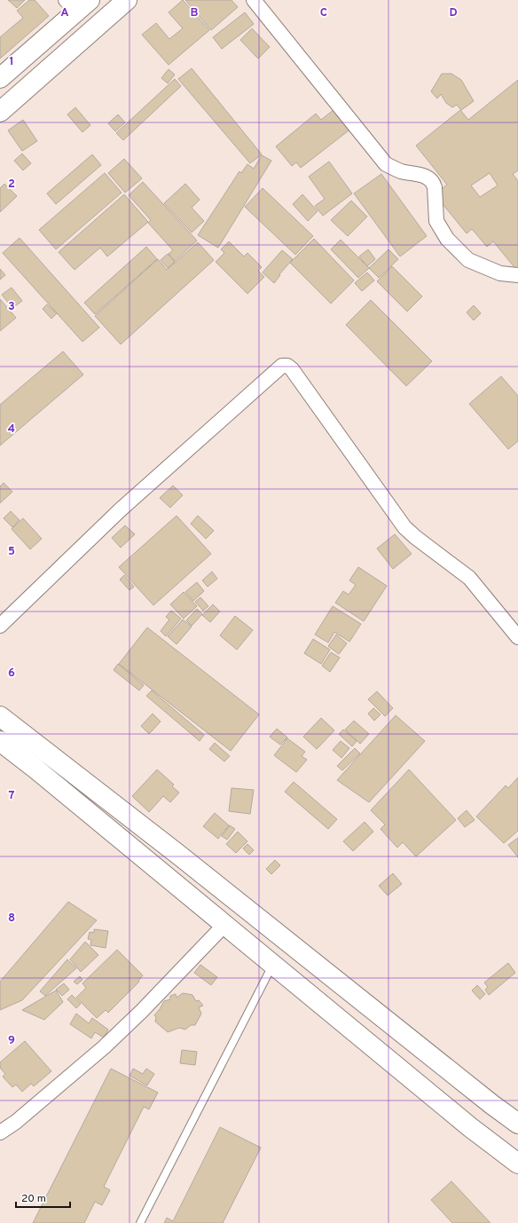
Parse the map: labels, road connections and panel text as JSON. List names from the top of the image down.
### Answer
{
  "scale_bar": "20 m",
  "grid": {
    "columns": [
      "A",
      "B",
      "C",
      "D"
    ],
    "rows": [
      "1",
      "2",
      "3",
      "4",
      "5",
      "6",
      "7",
      "8",
      "9"
    ]
  }
}
